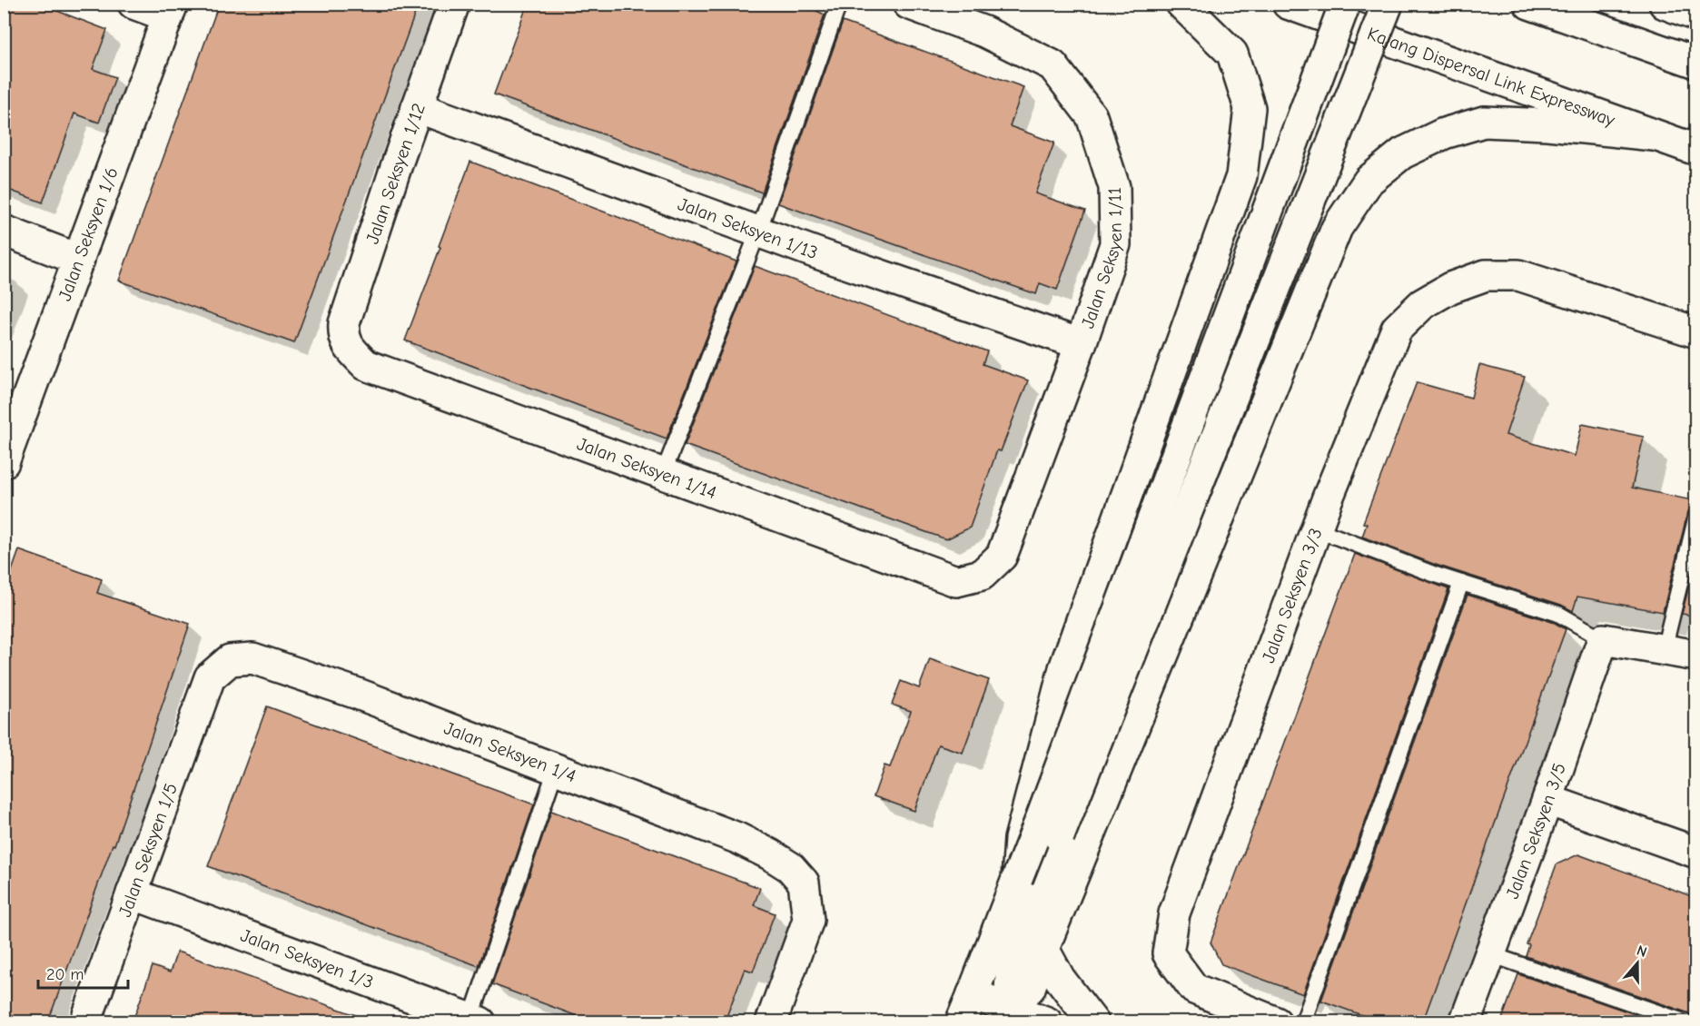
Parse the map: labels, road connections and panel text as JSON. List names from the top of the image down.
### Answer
{
  "streets": {
    "main road": [
      "Kajang Dispersal Link Expressway",
      "Jalan Seksyen 1/12",
      "Jalan Seksyen 1/13",
      "Jalan Seksyen 1/6",
      "Jalan Seksyen 1/11",
      "Jalan Seksyen 1/14",
      "Jalan Seksyen 3/3",
      "Jalan Seksyen 1/4",
      "Jalan Seksyen 3/5",
      "Jalan Seksyen 1/5",
      "Jalan Seksyen 1/3"
    ]
  },
  "crossings": [
    ["Jalan Seksyen 1/12", "Jalan Seksyen 1/13"],
    ["Jalan Seksyen 1/12", "Jalan Seksyen 1/14"],
    ["Jalan Seksyen 1/13", "Jalan Seksyen 1/11"],
    ["Jalan Seksyen 1/11", "Jalan Seksyen 1/14"],
    ["Jalan Seksyen 1/4", "Jalan Seksyen 1/5"],
    ["Jalan Seksyen 1/5", "Jalan Seksyen 1/3"]
  ],
  "scale_bar": "20 m",
  "north": "top"
}
